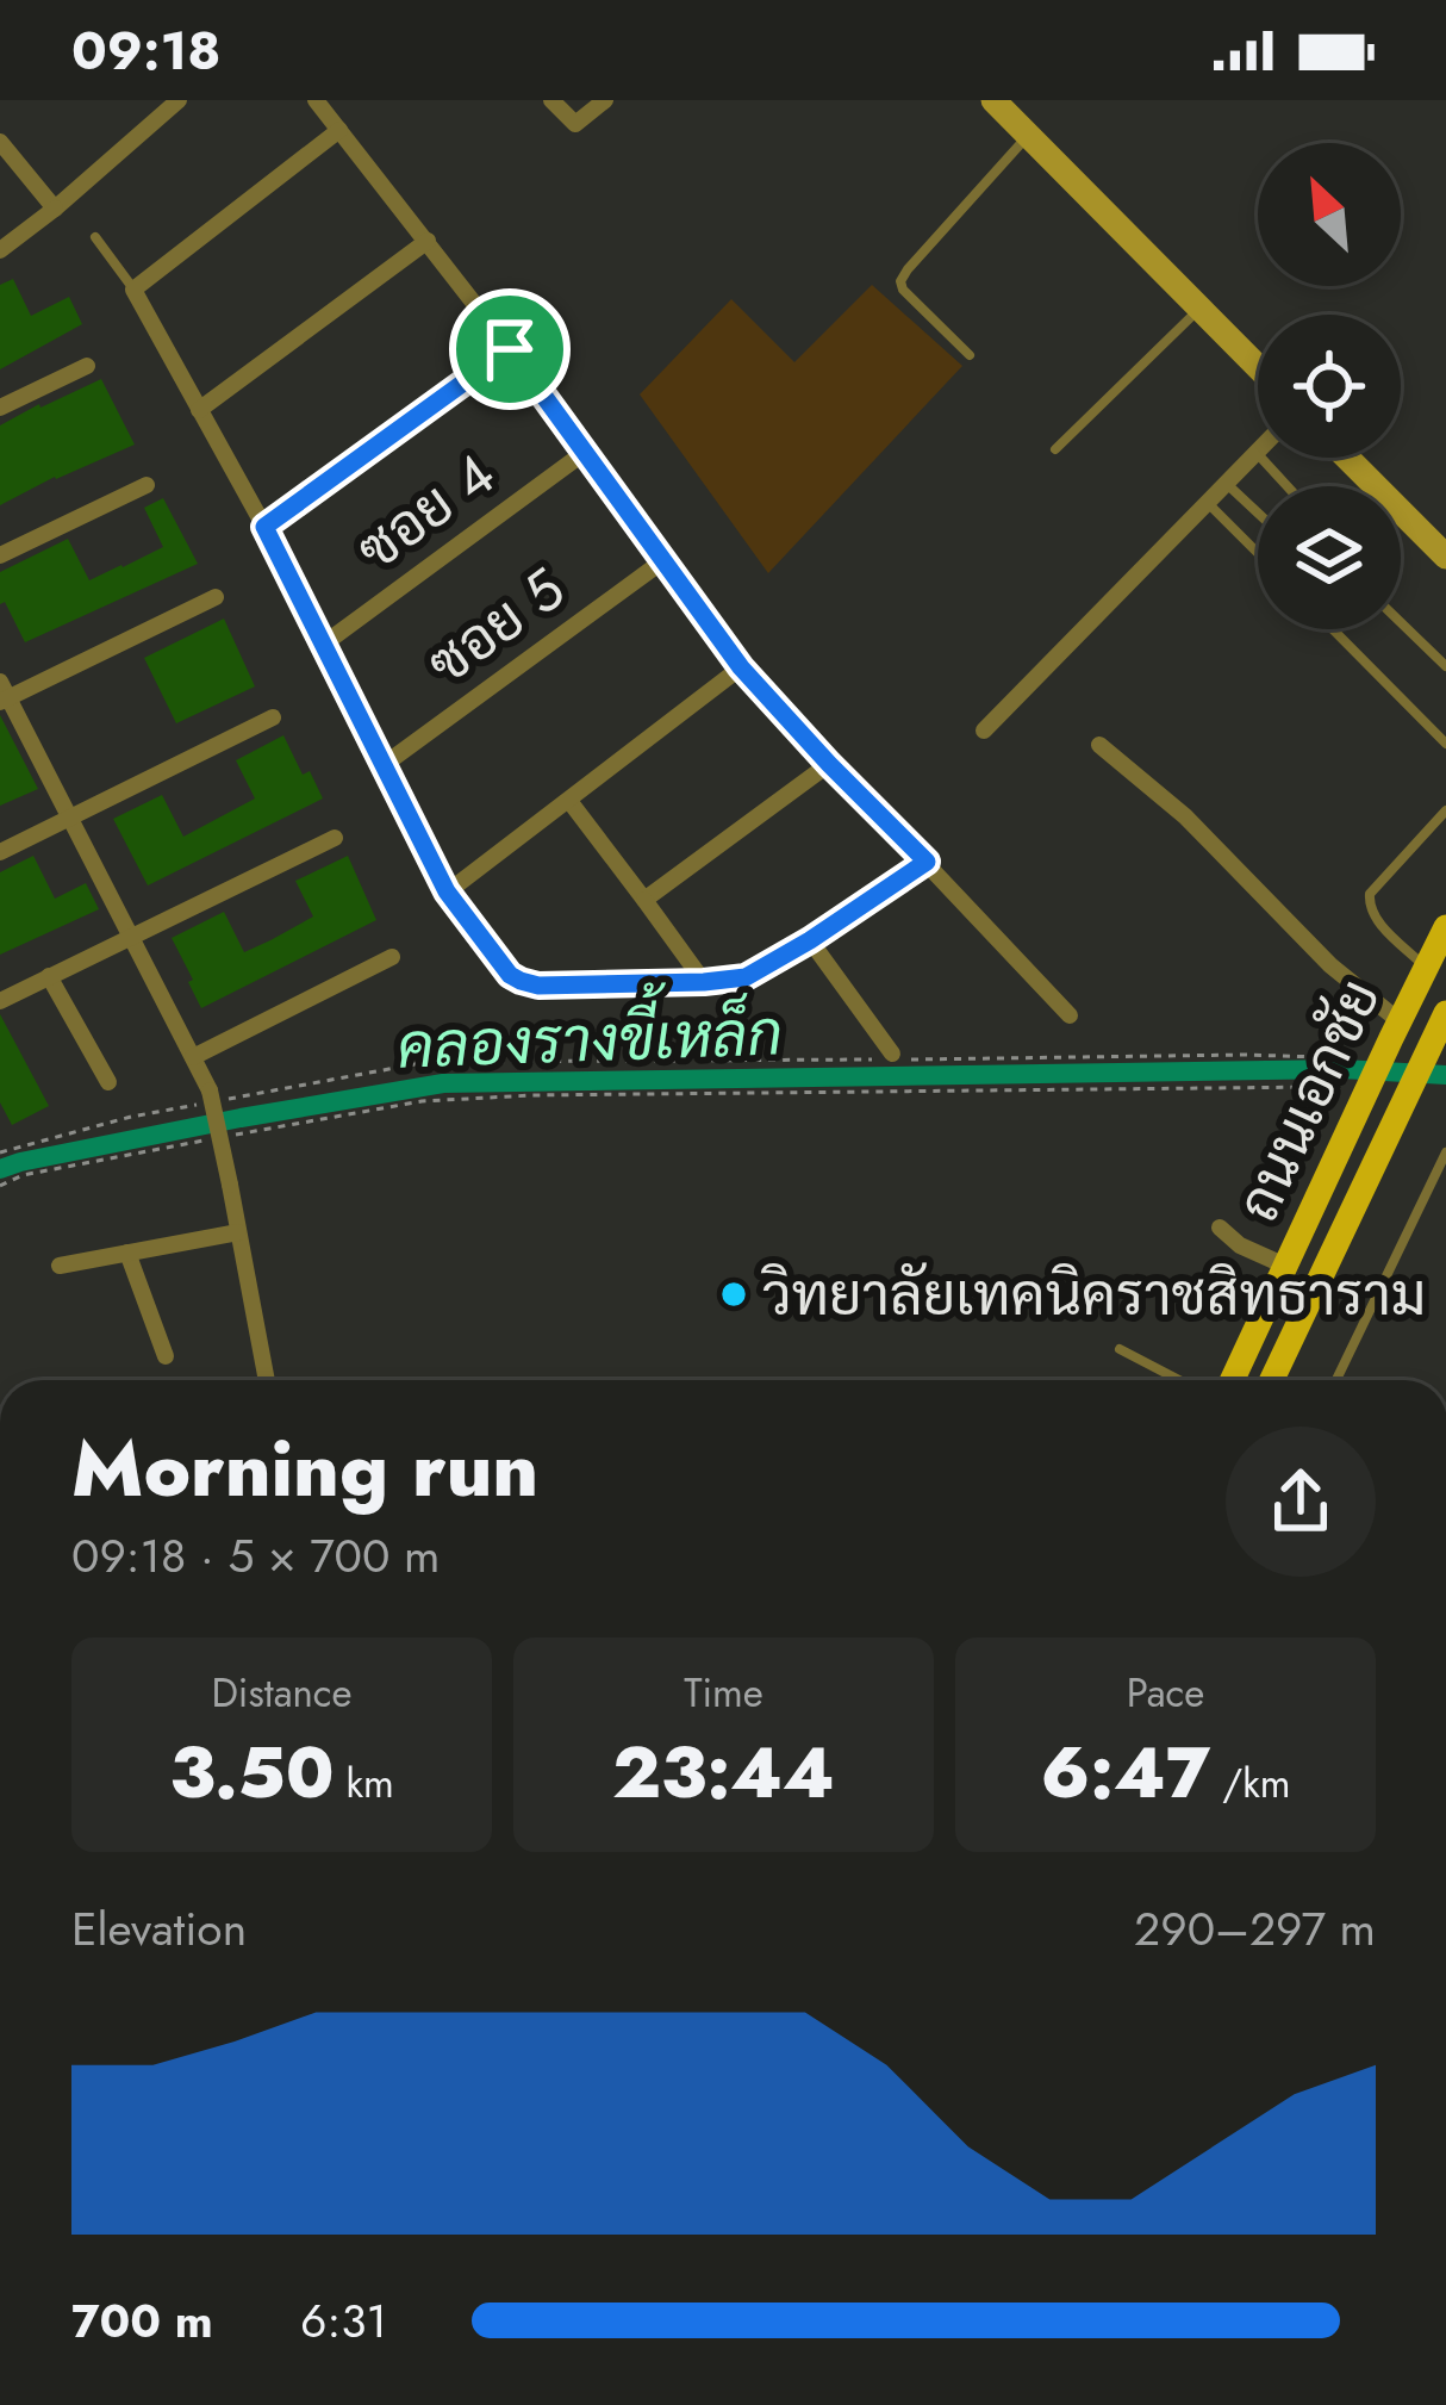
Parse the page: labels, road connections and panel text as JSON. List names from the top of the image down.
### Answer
{
  "streets": {
    "main road": ["ถนนเอกชัย"],
    "street": ["ซอย 4", "ซอย 5"]
  },
  "water": ["คลองรางขี้เหล็ก"],
  "places": ["วิทยาลัยเทคนิคราชสิทธาราม"],
  "north": "top left",
  "page": {
    "status": "09:18",
    "heading": ["Morning run", "09:18 · 5 × 700 m"],
    "stats": [
      ["Distance", "3.50 km"],
      ["Time", "23:44"],
      ["Pace", "6:47 /km"]
    ],
    "chart": ["Elevation", "290–297 m"],
    "list": [
      {
        "name": "700 m",
        "note": "6:31"
      }
    ]
  }
}
